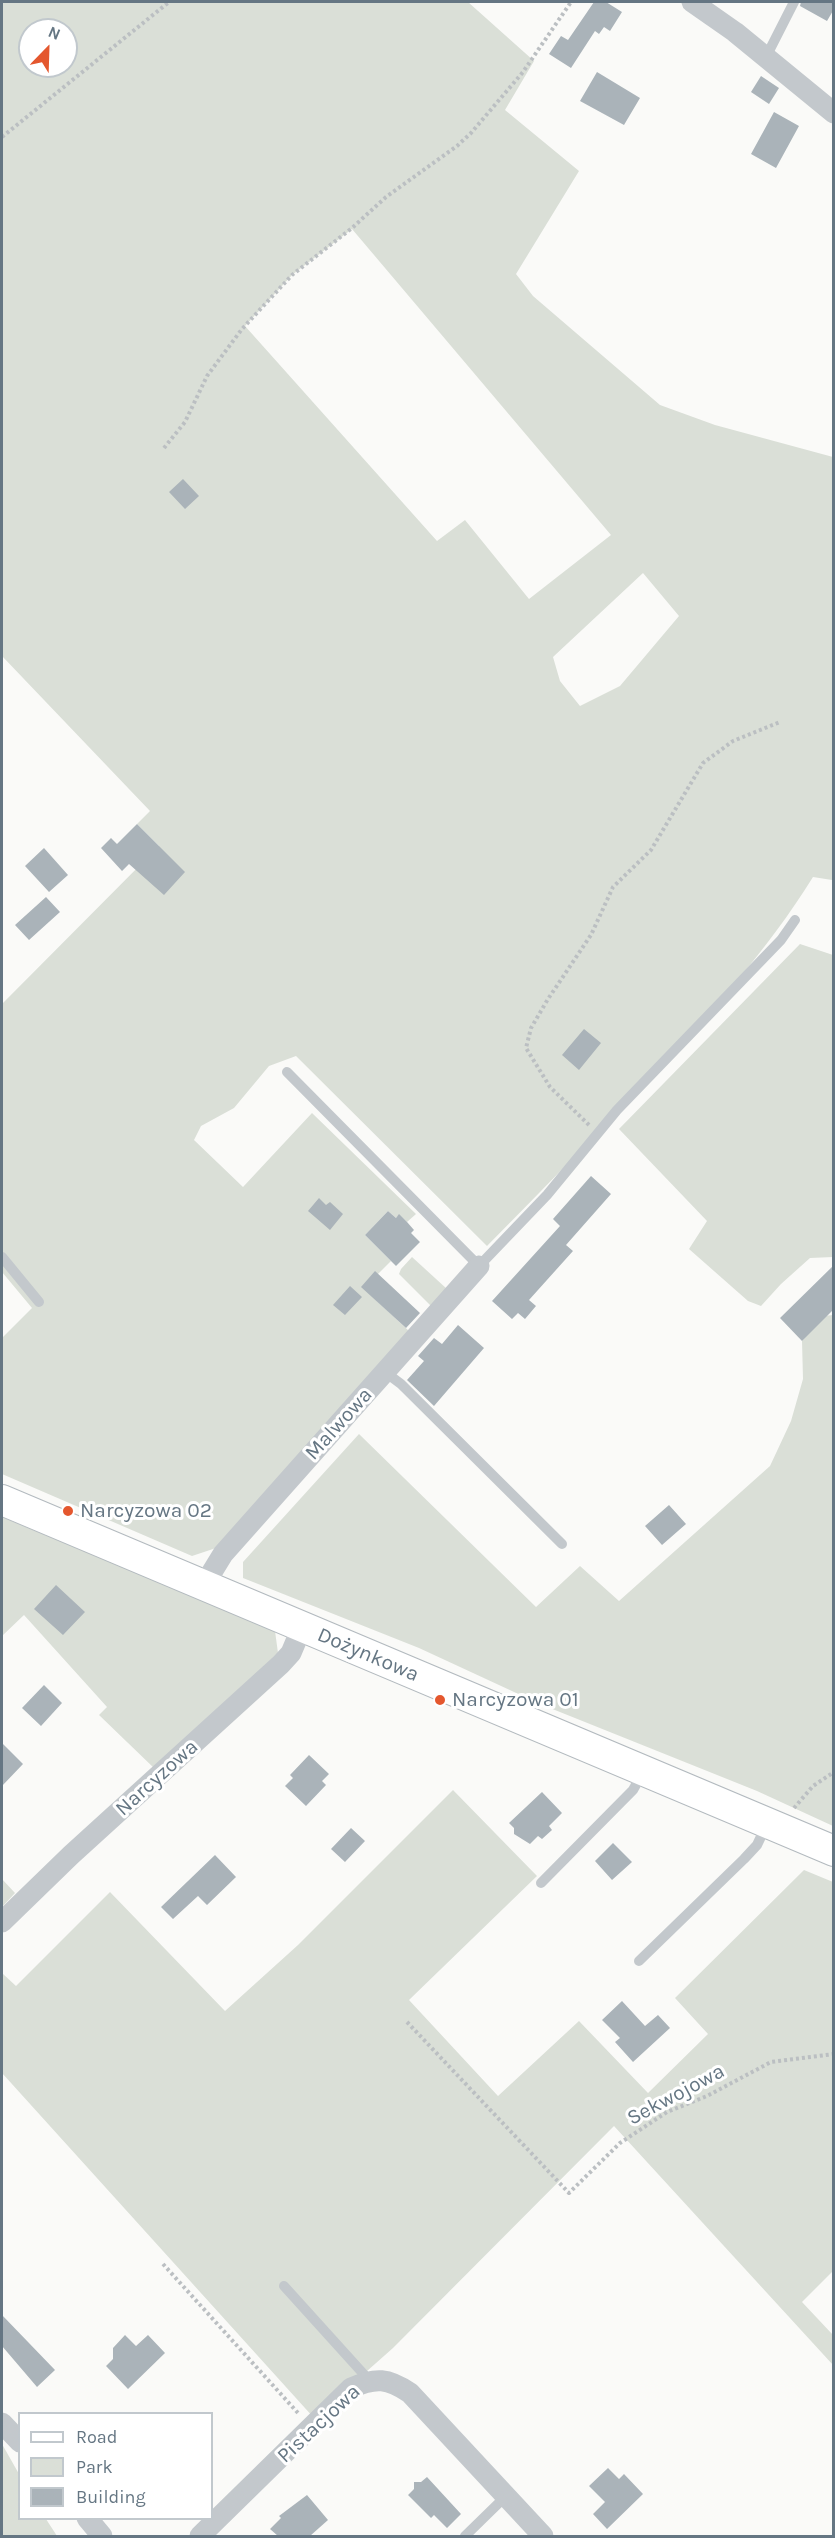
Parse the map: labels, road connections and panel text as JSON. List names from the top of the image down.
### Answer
{
  "streets": {
    "street": [
      "Malwowa",
      "Dożynkowa",
      "Narcyzowa",
      "Pistacjowa"
    ],
    "path": ["Sekwojowa"]
  },
  "crossings": [
    ["Malwowa", "Dożynkowa"],
    ["Dożynkowa", "Narcyzowa"]
  ],
  "places": ["Narcyzowa 02", "Narcyzowa 01"],
  "legend": ["Road", "Park", "Building"],
  "north": "top right"
}
